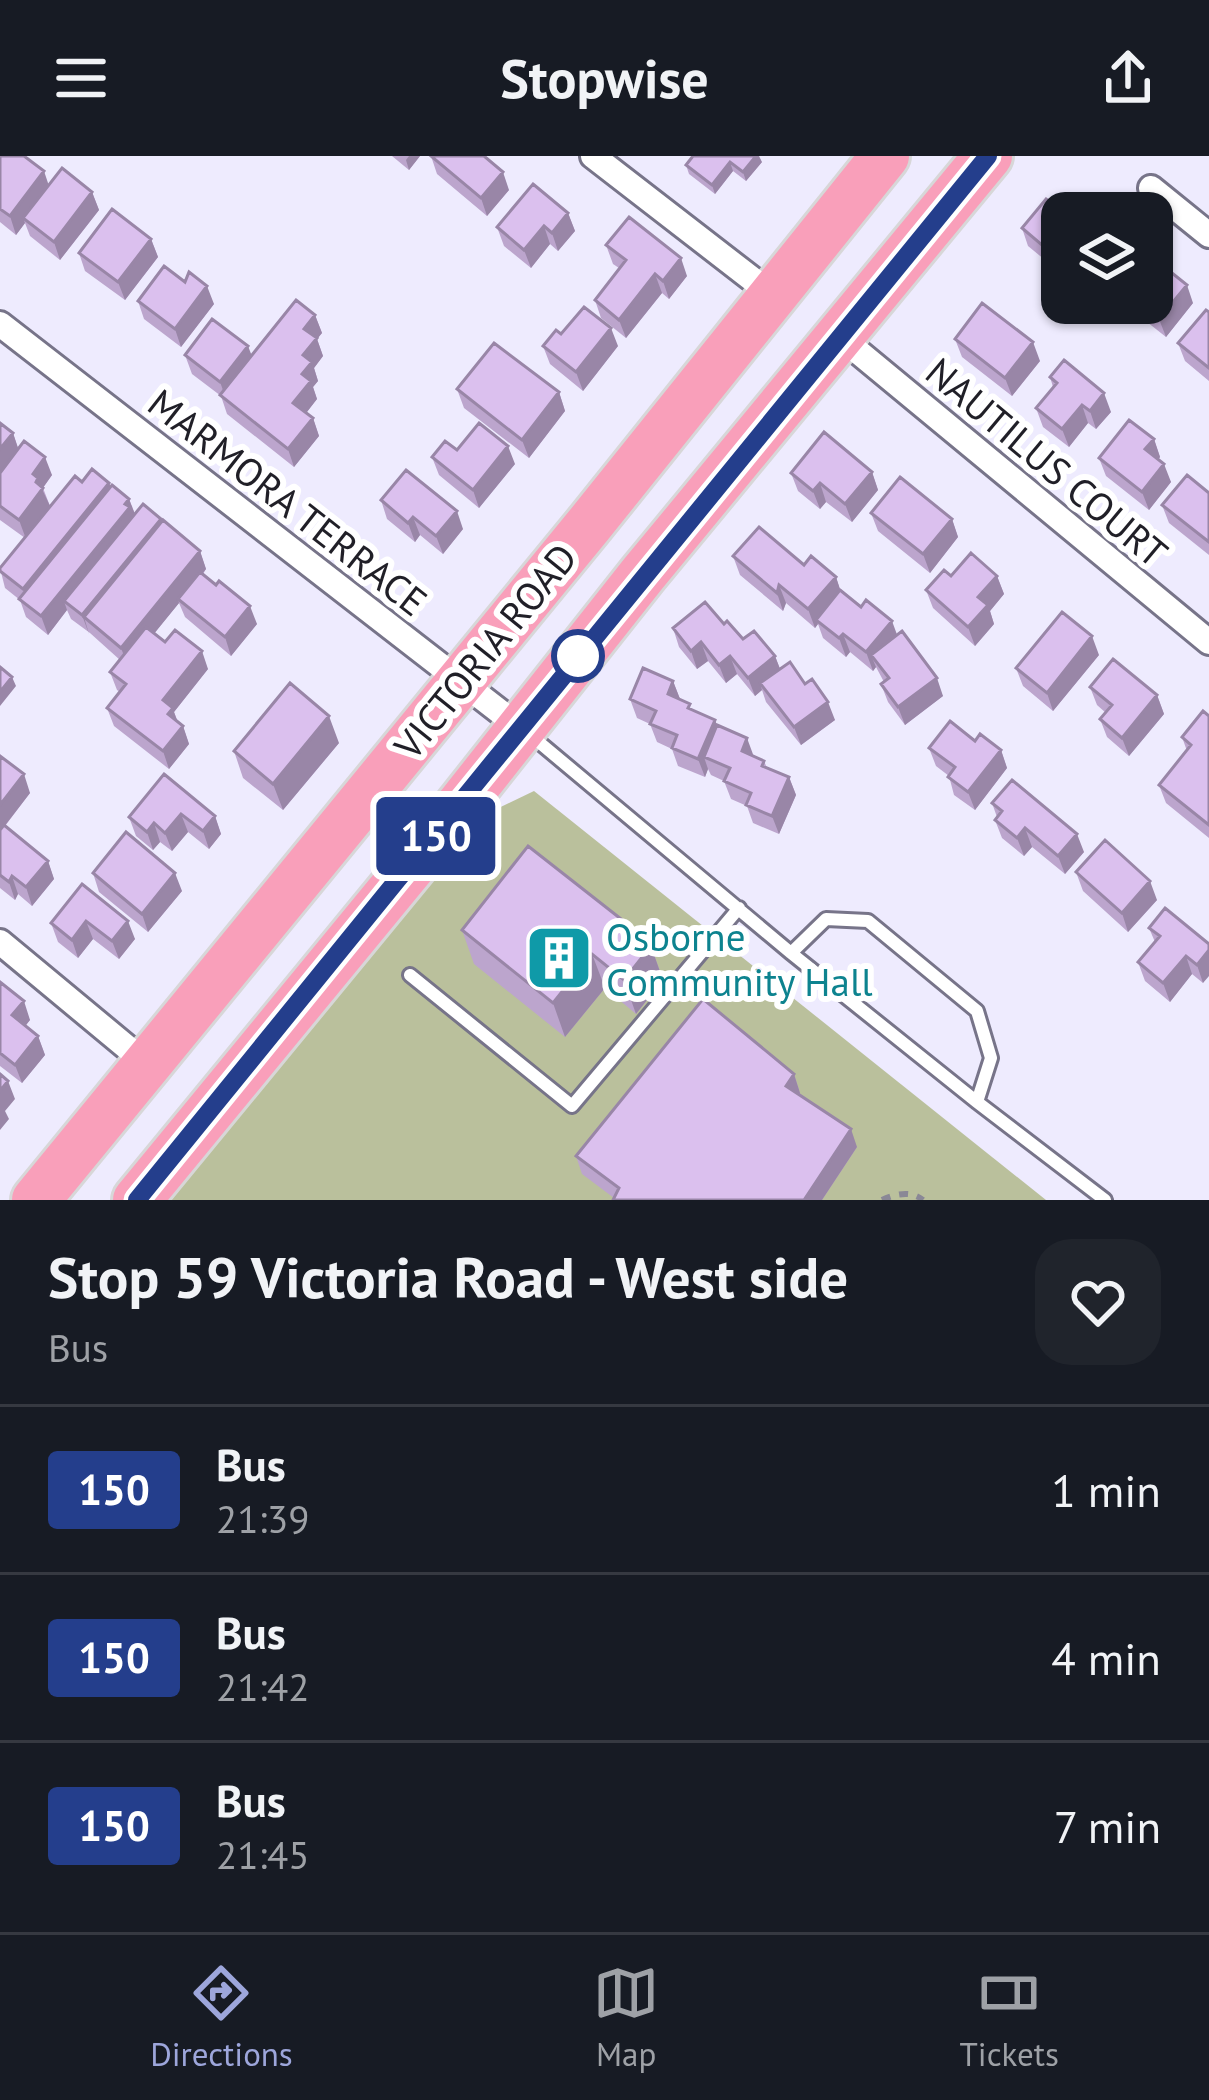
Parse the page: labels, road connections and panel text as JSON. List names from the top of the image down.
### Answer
{
  "streets": {
    "highway": ["VICTORIA ROAD"],
    "street": ["NAUTILUS COURT", "MARMORA TERRACE"]
  },
  "crossings": [
    ["NAUTILUS COURT", "VICTORIA ROAD"],
    ["MARMORA TERRACE", "VICTORIA ROAD"]
  ],
  "places": {
    "building": ["Osborne Community Hall"]
  },
  "lines": ["bus line 150"],
  "page": {
    "header": "Stopwise",
    "on_map": "150",
    "heading": ["Stop 59 Victoria Road - West side", "Bus"],
    "list": [
      {
        "mark": "150",
        "name": "Bus",
        "note": "21:39",
        "value": "1 min"
      },
      {
        "mark": "150",
        "name": "Bus",
        "note": "21:42",
        "value": "4 min"
      },
      {
        "mark": "150",
        "name": "Bus",
        "note": "21:45",
        "value": "7 min"
      }
    ],
    "tabs": ["Directions", "Map", "Tickets"]
  }
}
